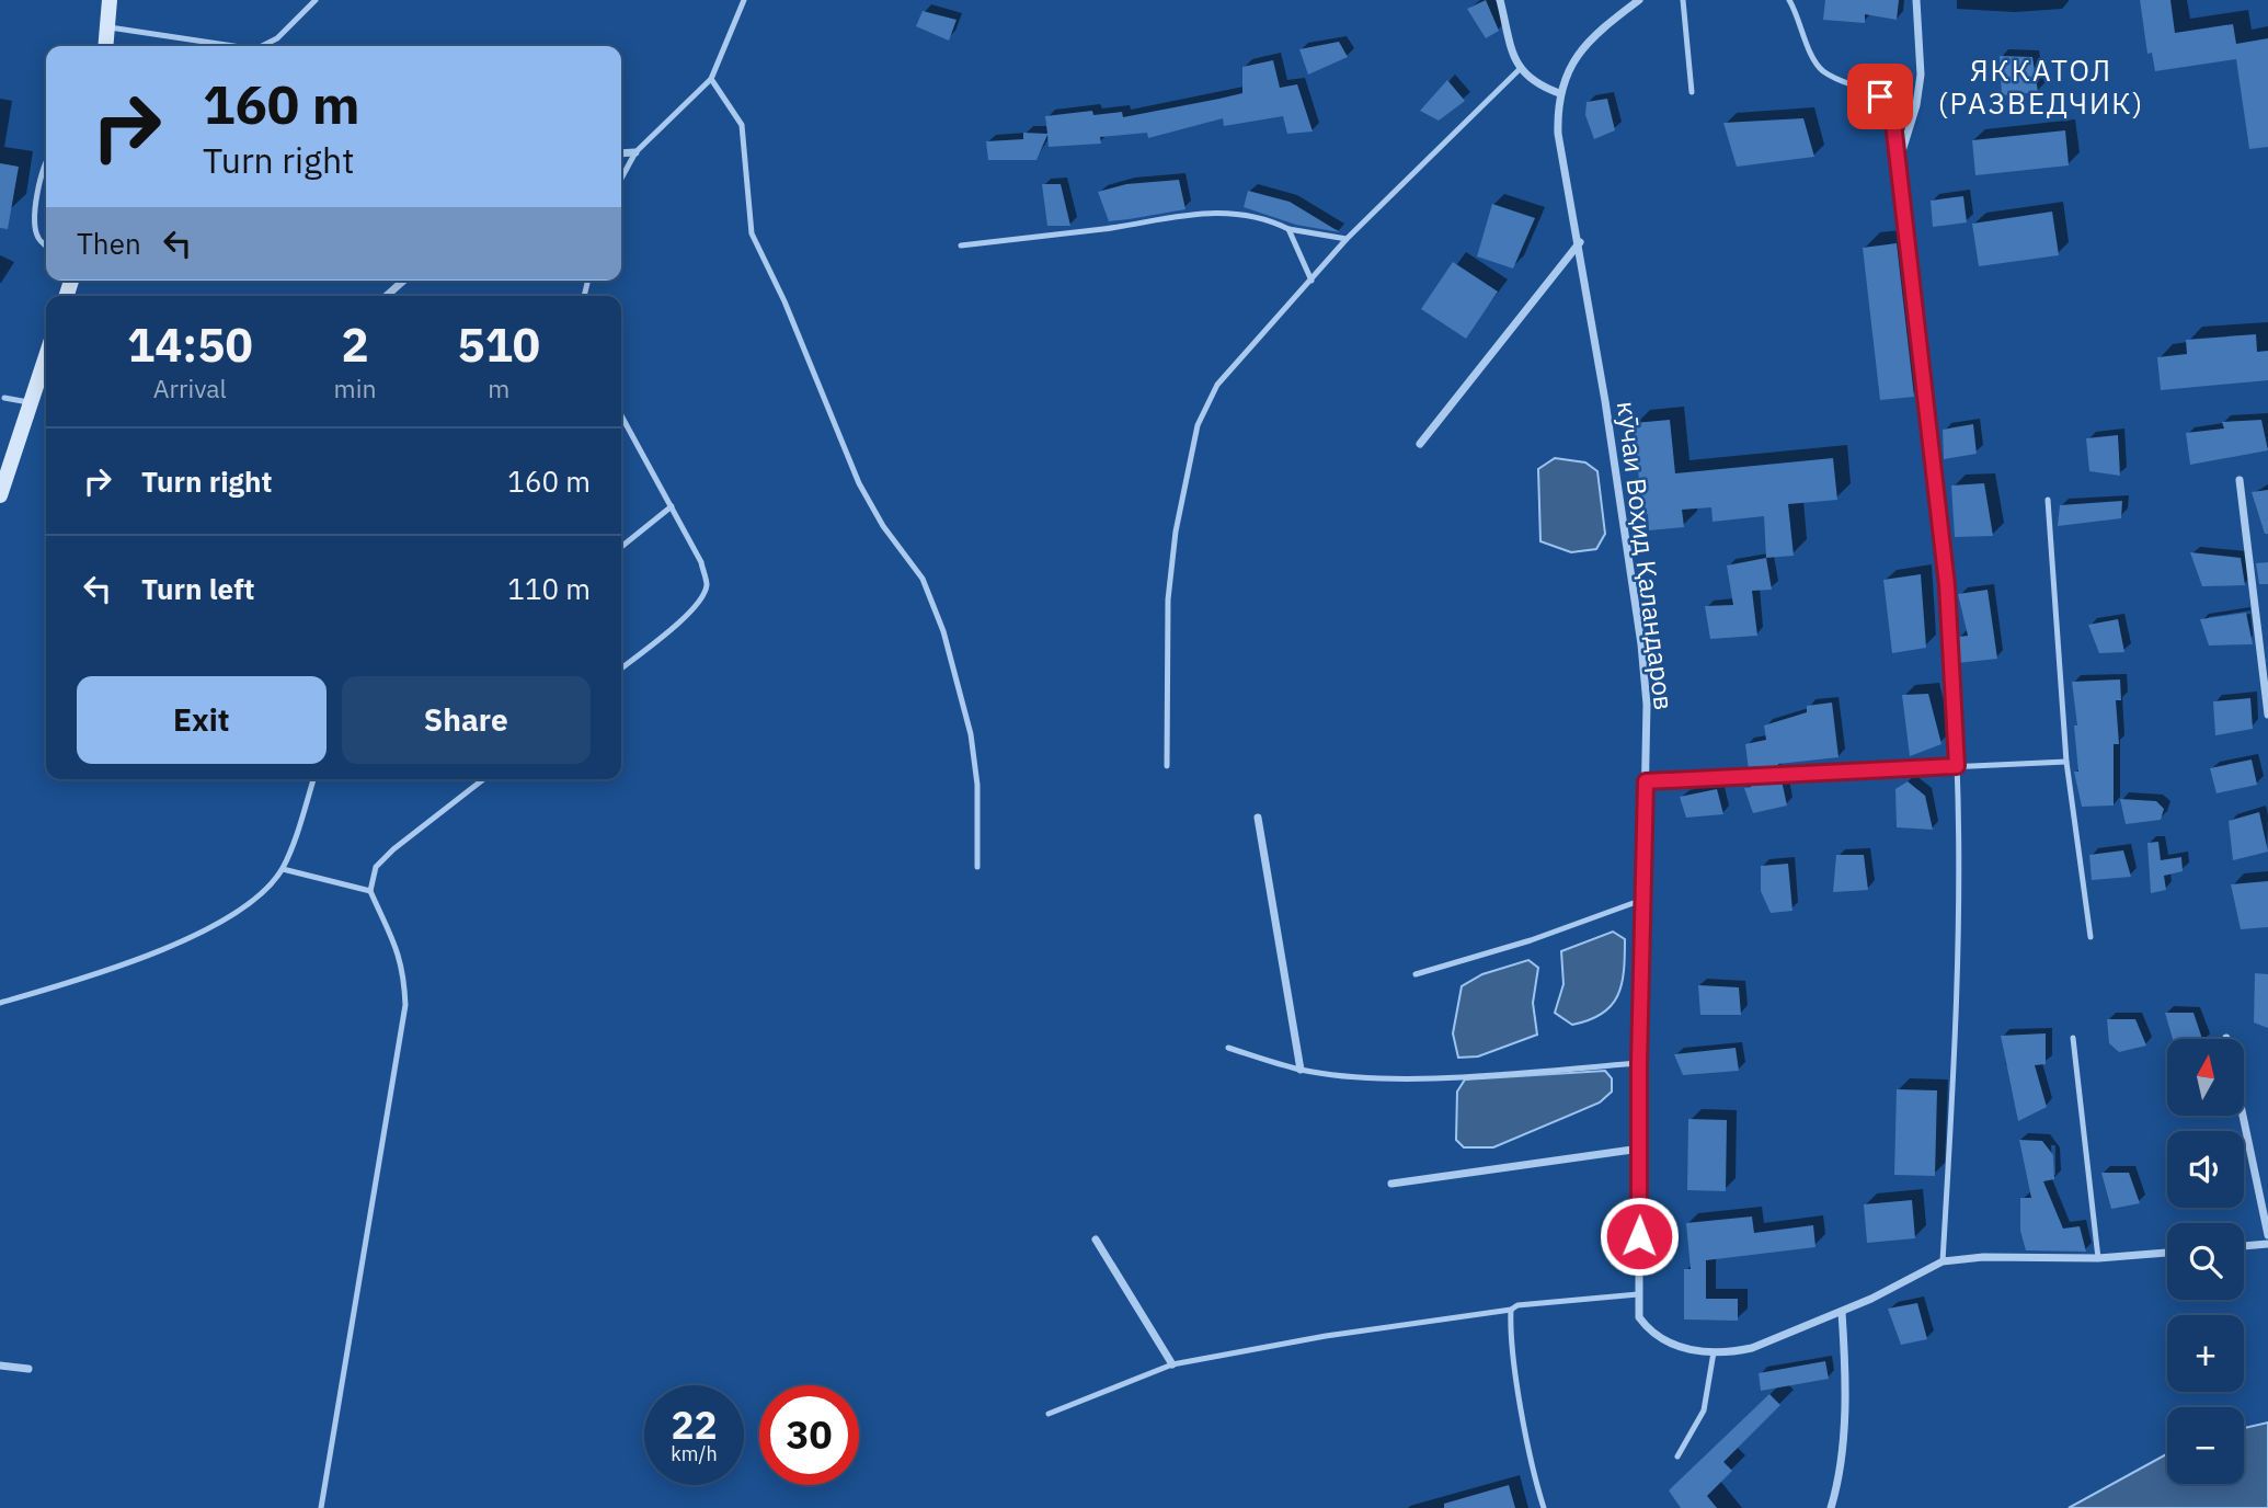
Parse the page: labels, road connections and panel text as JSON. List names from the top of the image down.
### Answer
{
  "streets": {
    "street": ["кӯчаи Воҳид Қаландаров"]
  },
  "districts": ["ЯККАТОЛ (РАЗВЕДЧИК)"],
  "north": "top",
  "page": {
    "turn": ["160 m", "Turn right"],
    "then": "Then",
    "eta": [
      "14:50",
      "Arrival",
      "2",
      "min",
      "510",
      "m"
    ],
    "list": [
      {
        "name": "Turn right",
        "value": "160 m"
      },
      {
        "name": "Turn left",
        "value": "110 m"
      }
    ],
    "buttons": ["Exit", "Share"],
    "map_buttons": ["+", "−"],
    "speed": "22 km/h",
    "limit": "30"
  }
}
